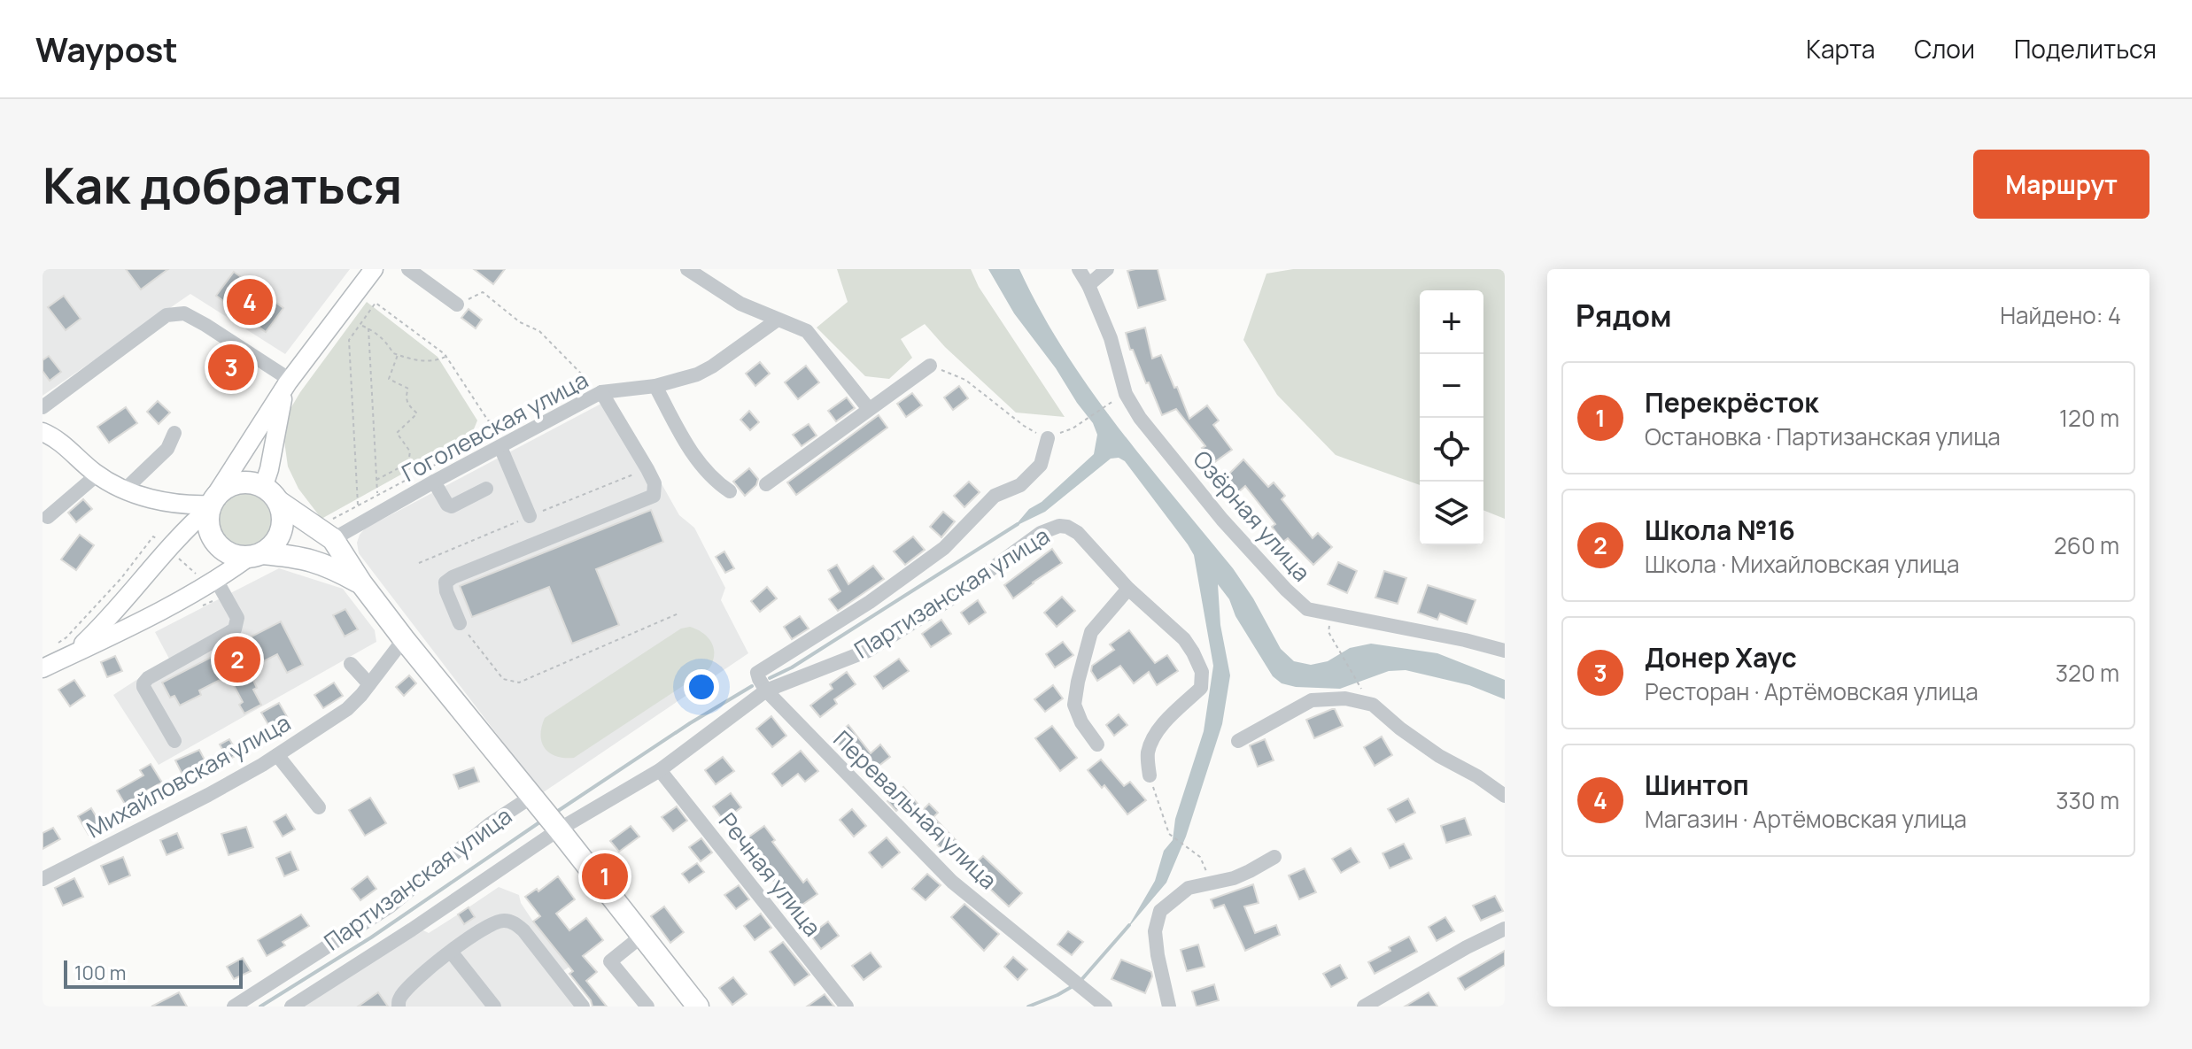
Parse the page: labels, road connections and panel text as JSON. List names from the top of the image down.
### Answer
{
  "streets": {
    "highway": ["Партизанская улица"],
    "street": [
      "Гоголевская улица",
      "Озёрная улица",
      "Михайловская улица",
      "Перевальная улица",
      "Речная улица"
    ]
  },
  "crossings": [
    ["Гоголевская улица", "Партизанская улица"],
    ["Партизанская улица", "Михайловская улица"],
    ["Партизанская улица", "Перевальная улица"],
    ["Партизанская улица", "Речная улица"]
  ],
  "scale_bar": "100 m",
  "page": {
    "header": "Waypost",
    "nav": ["Карта", "Слои", "Поделиться"],
    "buttons": "Маршрут",
    "title": "Как добраться",
    "heading": ["Рядом", "Найдено: 4"],
    "pins": [
      "4",
      "3",
      "2",
      "1"
    ],
    "map_buttons": ["+", "−"],
    "list": [
      {
        "mark": "1",
        "name": "Перекрёсток",
        "note": "Остановка · Партизанская улица",
        "value": "120 m"
      },
      {
        "mark": "2",
        "name": "Школа №16",
        "note": "Школа · Михайловская улица",
        "value": "260 m"
      },
      {
        "mark": "3",
        "name": "Донер Хаус",
        "note": "Ресторан · Артёмовская улица",
        "value": "320 m"
      },
      {
        "mark": "4",
        "name": "Шинтоп",
        "note": "Магазин · Артёмовская улица",
        "value": "330 m"
      }
    ],
    "scale": "100 m"
  }
}
